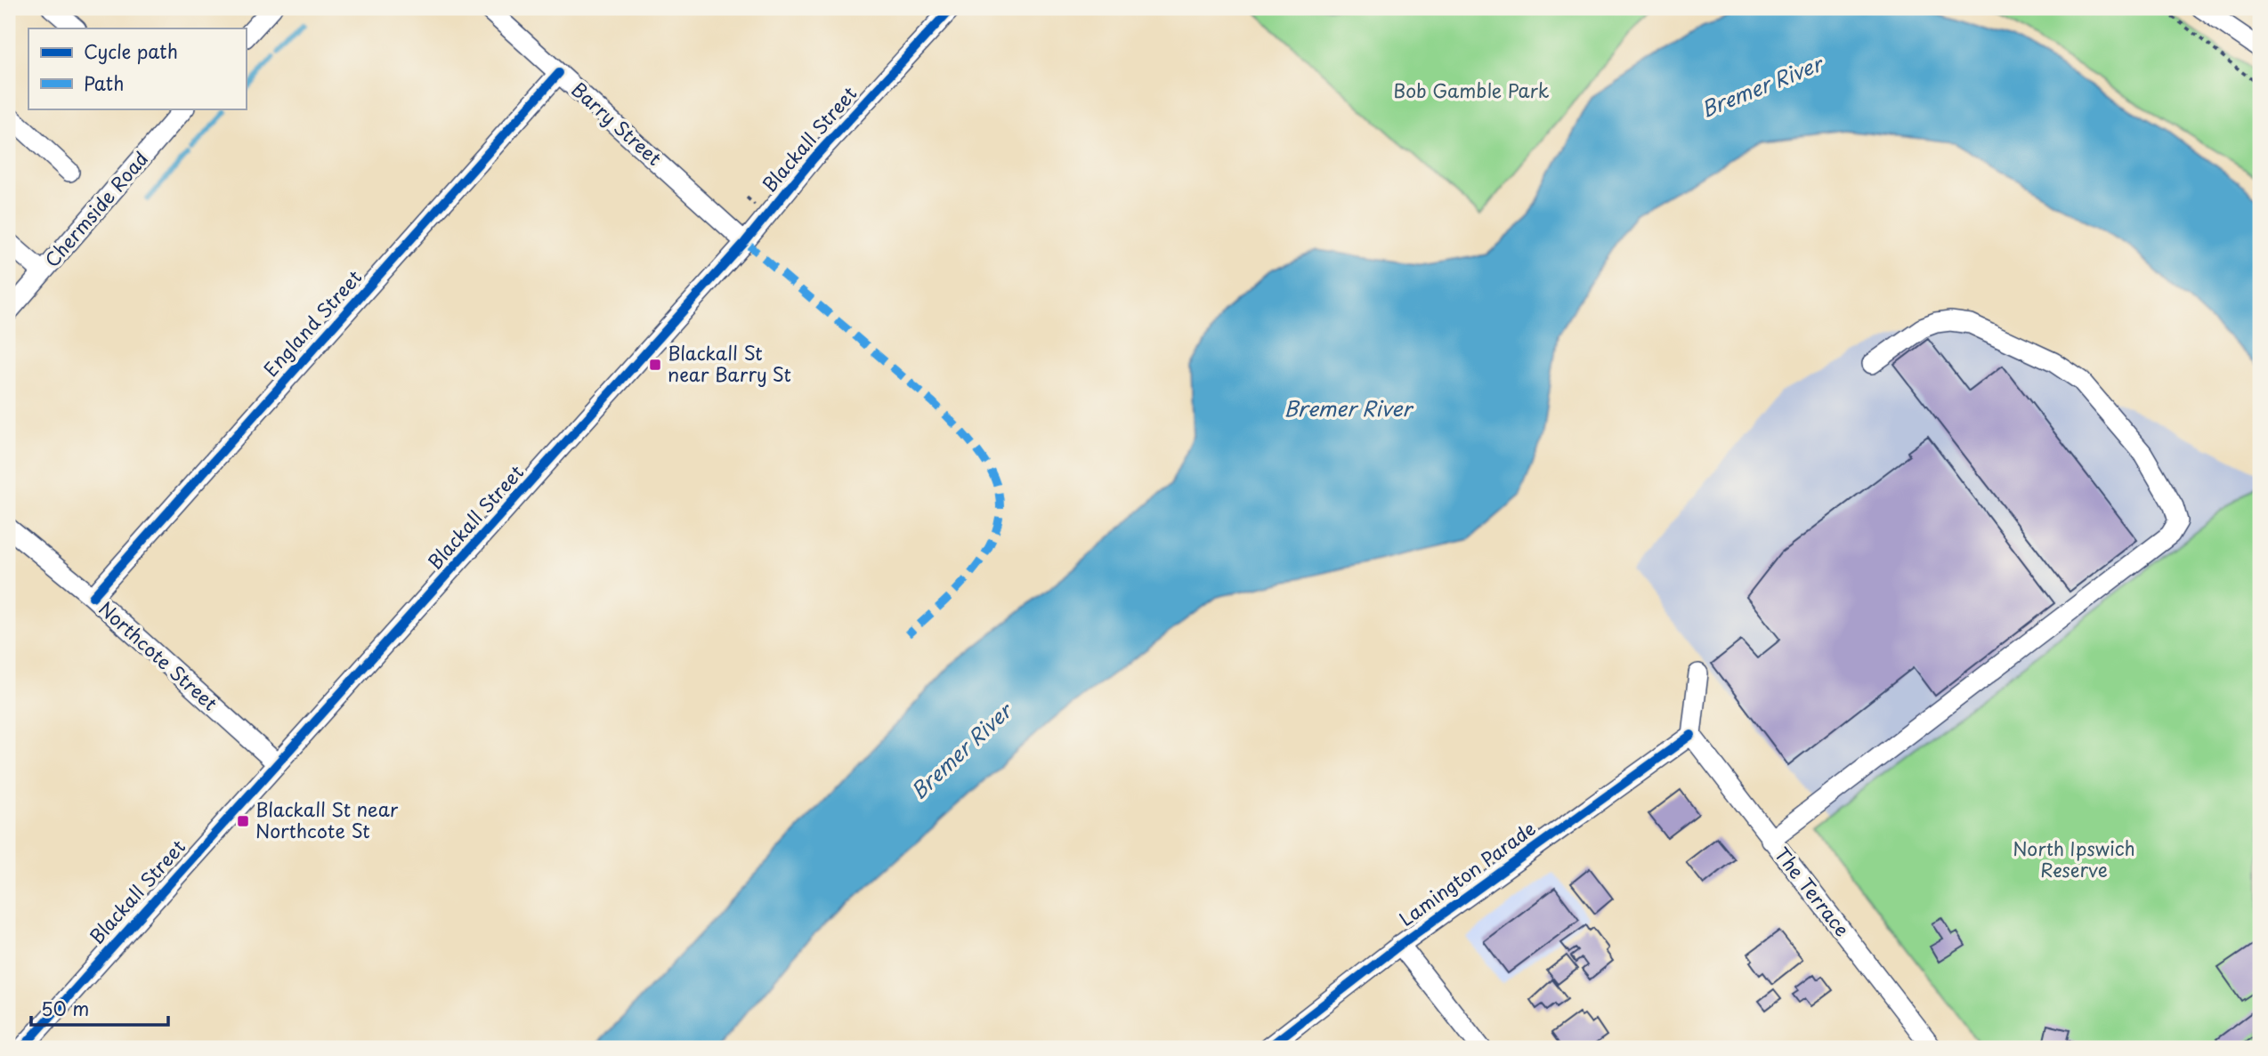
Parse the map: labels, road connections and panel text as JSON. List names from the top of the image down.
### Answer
{
  "streets": {
    "street": [
      "Barry Street",
      "Blackall Street",
      "Chermside Road",
      "England Street",
      "Northcote Street",
      "Lamington Parade",
      "The Terrace"
    ]
  },
  "crossings": [
    ["Barry Street", "Blackall Street"],
    ["Barry Street", "England Street"],
    ["Blackall Street", "Northcote Street"],
    ["England Street", "Northcote Street"],
    ["Lamington Parade", "The Terrace"]
  ],
  "water": ["Bremer River"],
  "parks": ["Bob Gamble Park", "North Ipswich Reserve"],
  "places": {
    "transit": ["Blackall St near Barry St", "Blackall St near Northcote St"]
  },
  "legend": ["Cycle path", "Path"],
  "scale_bar": "50 m"
}
